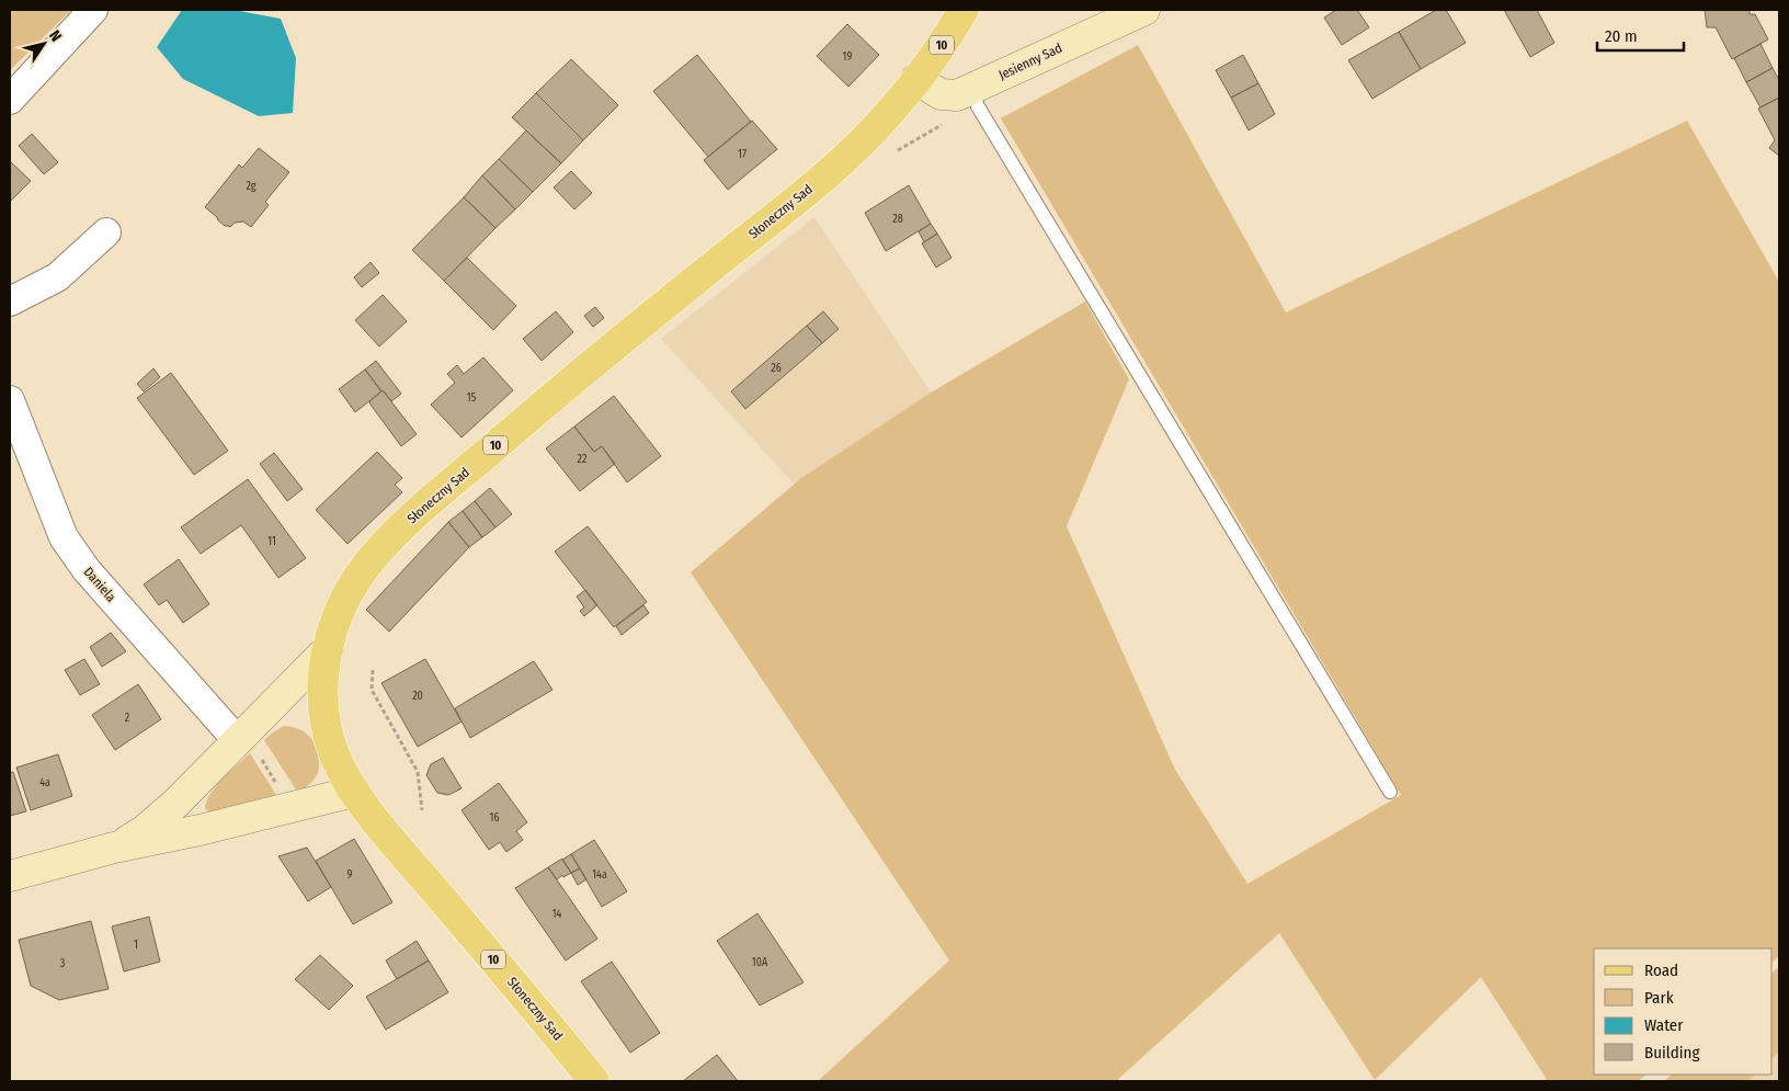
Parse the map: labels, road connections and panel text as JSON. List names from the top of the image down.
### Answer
{
  "streets": {
    "main road": ["10", "Słoneczny Sad"],
    "street": ["Jesienny Sad", "Daniela"]
  },
  "crossings": [
    ["Jesienny Sad", "Słoneczny Sad"]
  ],
  "house_numbers": [
    "19",
    "17",
    "2g",
    "28",
    "26",
    "15",
    "22",
    "11",
    "20",
    "2",
    "4a",
    "16",
    "9",
    "14a",
    "14",
    "1",
    "10A",
    "3"
  ],
  "legend": [
    "Road",
    "Park",
    "Water",
    "Building"
  ],
  "scale_bar": "20 m",
  "north": "top right"
}
